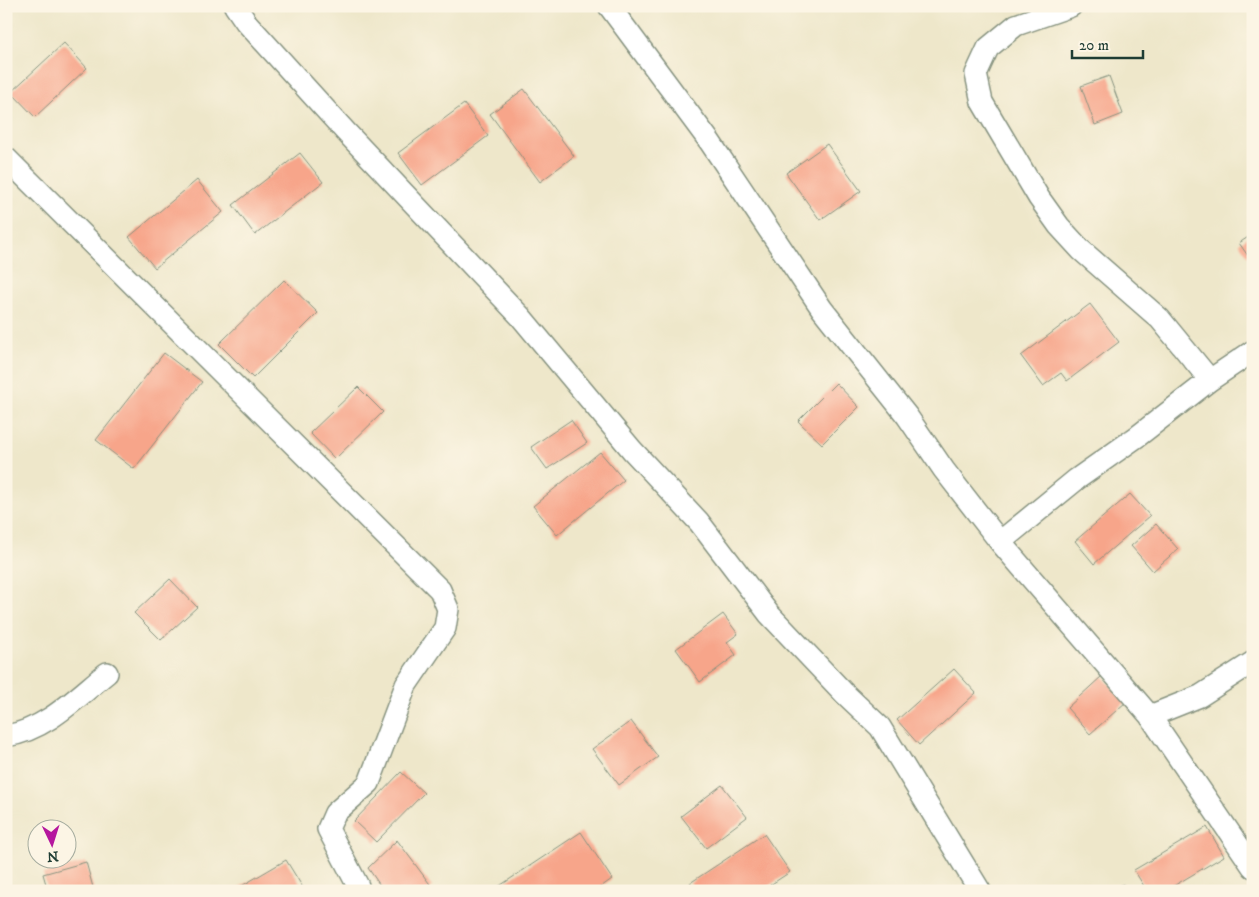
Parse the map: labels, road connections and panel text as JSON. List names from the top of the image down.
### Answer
{
  "scale_bar": "20 m",
  "north": "bottom"
}
